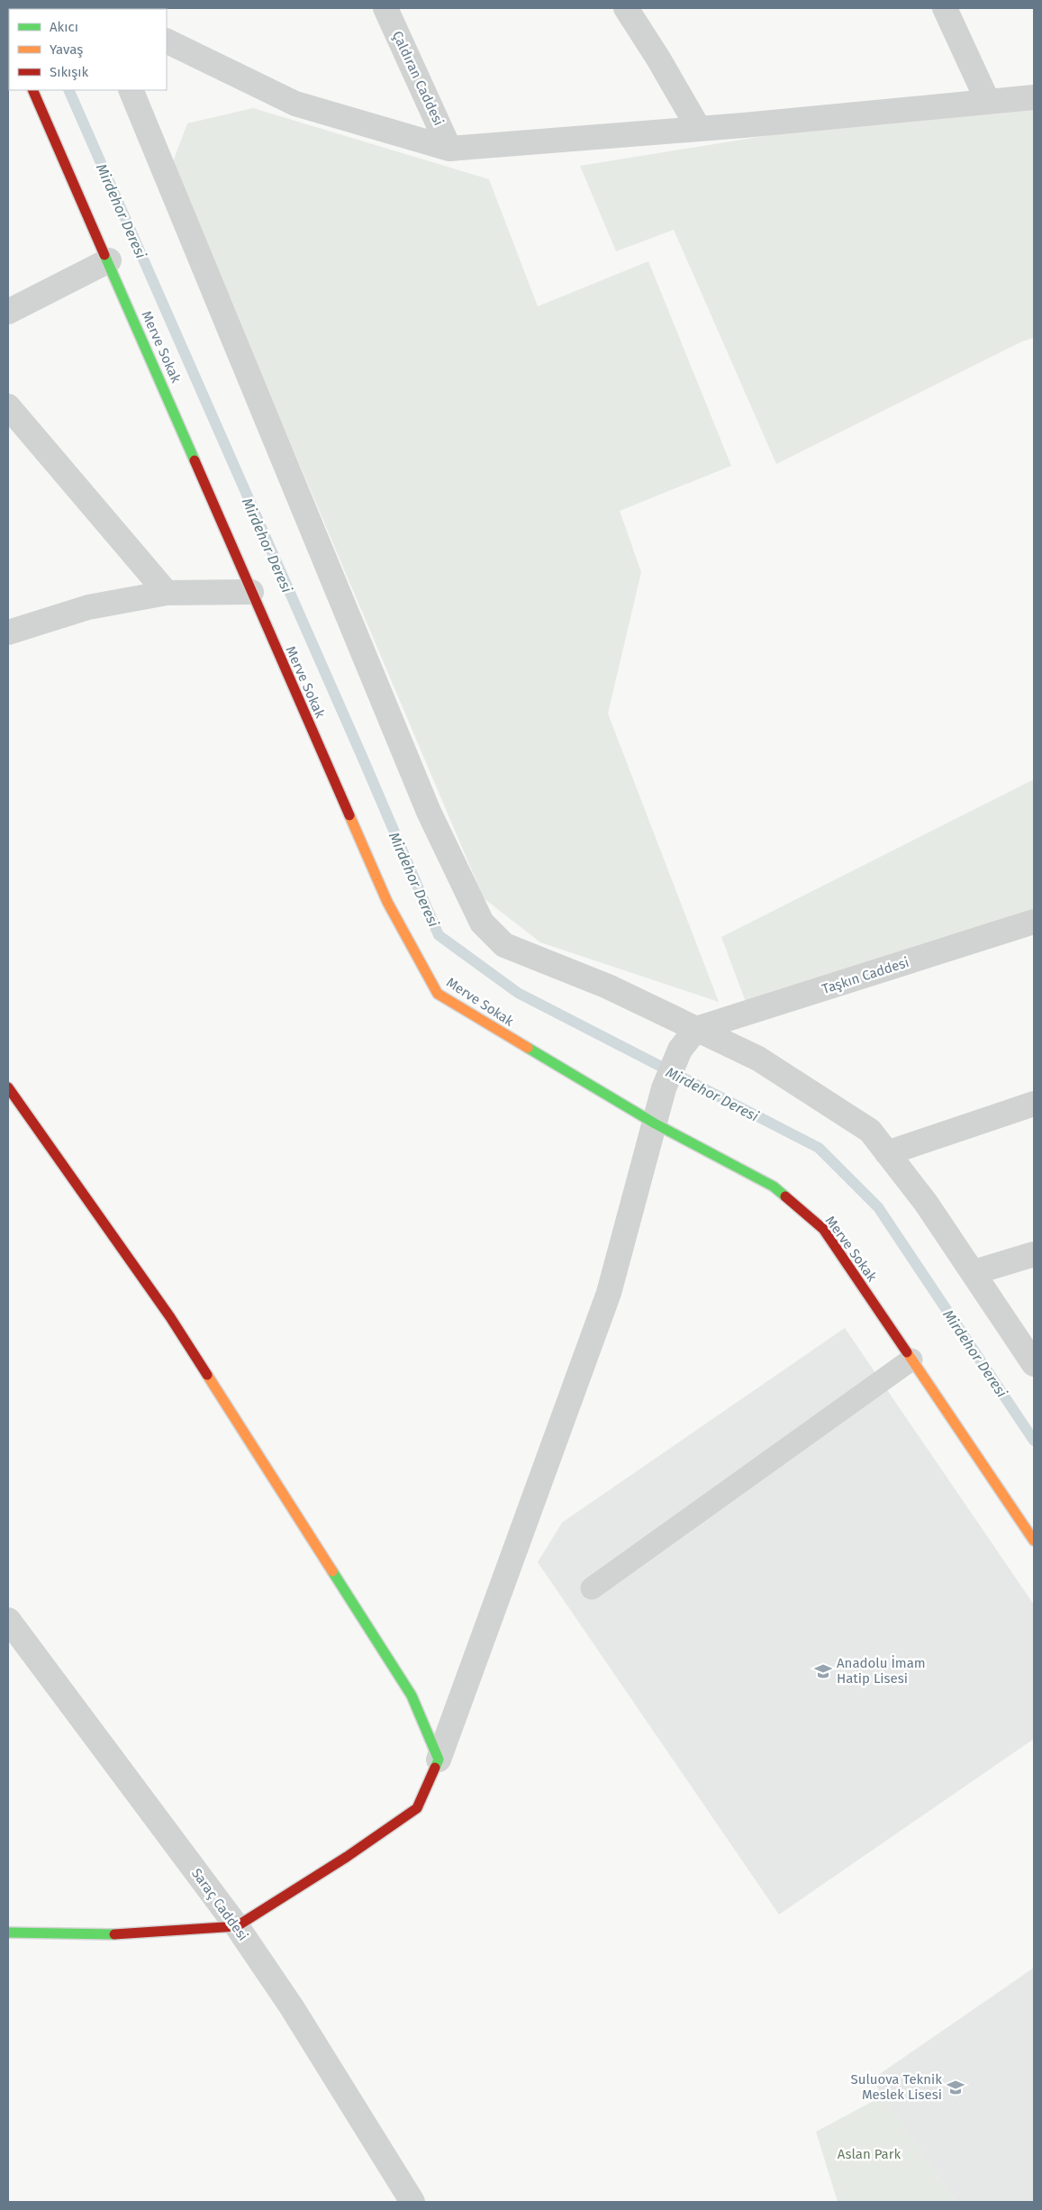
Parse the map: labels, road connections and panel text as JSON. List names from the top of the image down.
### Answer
{
  "streets": {
    "street": [
      "Çaldıran Caddesi",
      "Merve Sokak",
      "Taşkın Caddesi",
      "Saraç Caddesi"
    ]
  },
  "water": ["Mirdehor Deresi"],
  "parks": ["Aslan Park"],
  "places": {
    "school or university": ["Anadolu İmam Hatip Lisesi", "Suluova Teknik Meslek Lisesi"]
  },
  "legend": ["Akıcı", "Yavaş", "Sıkışık"]
}
